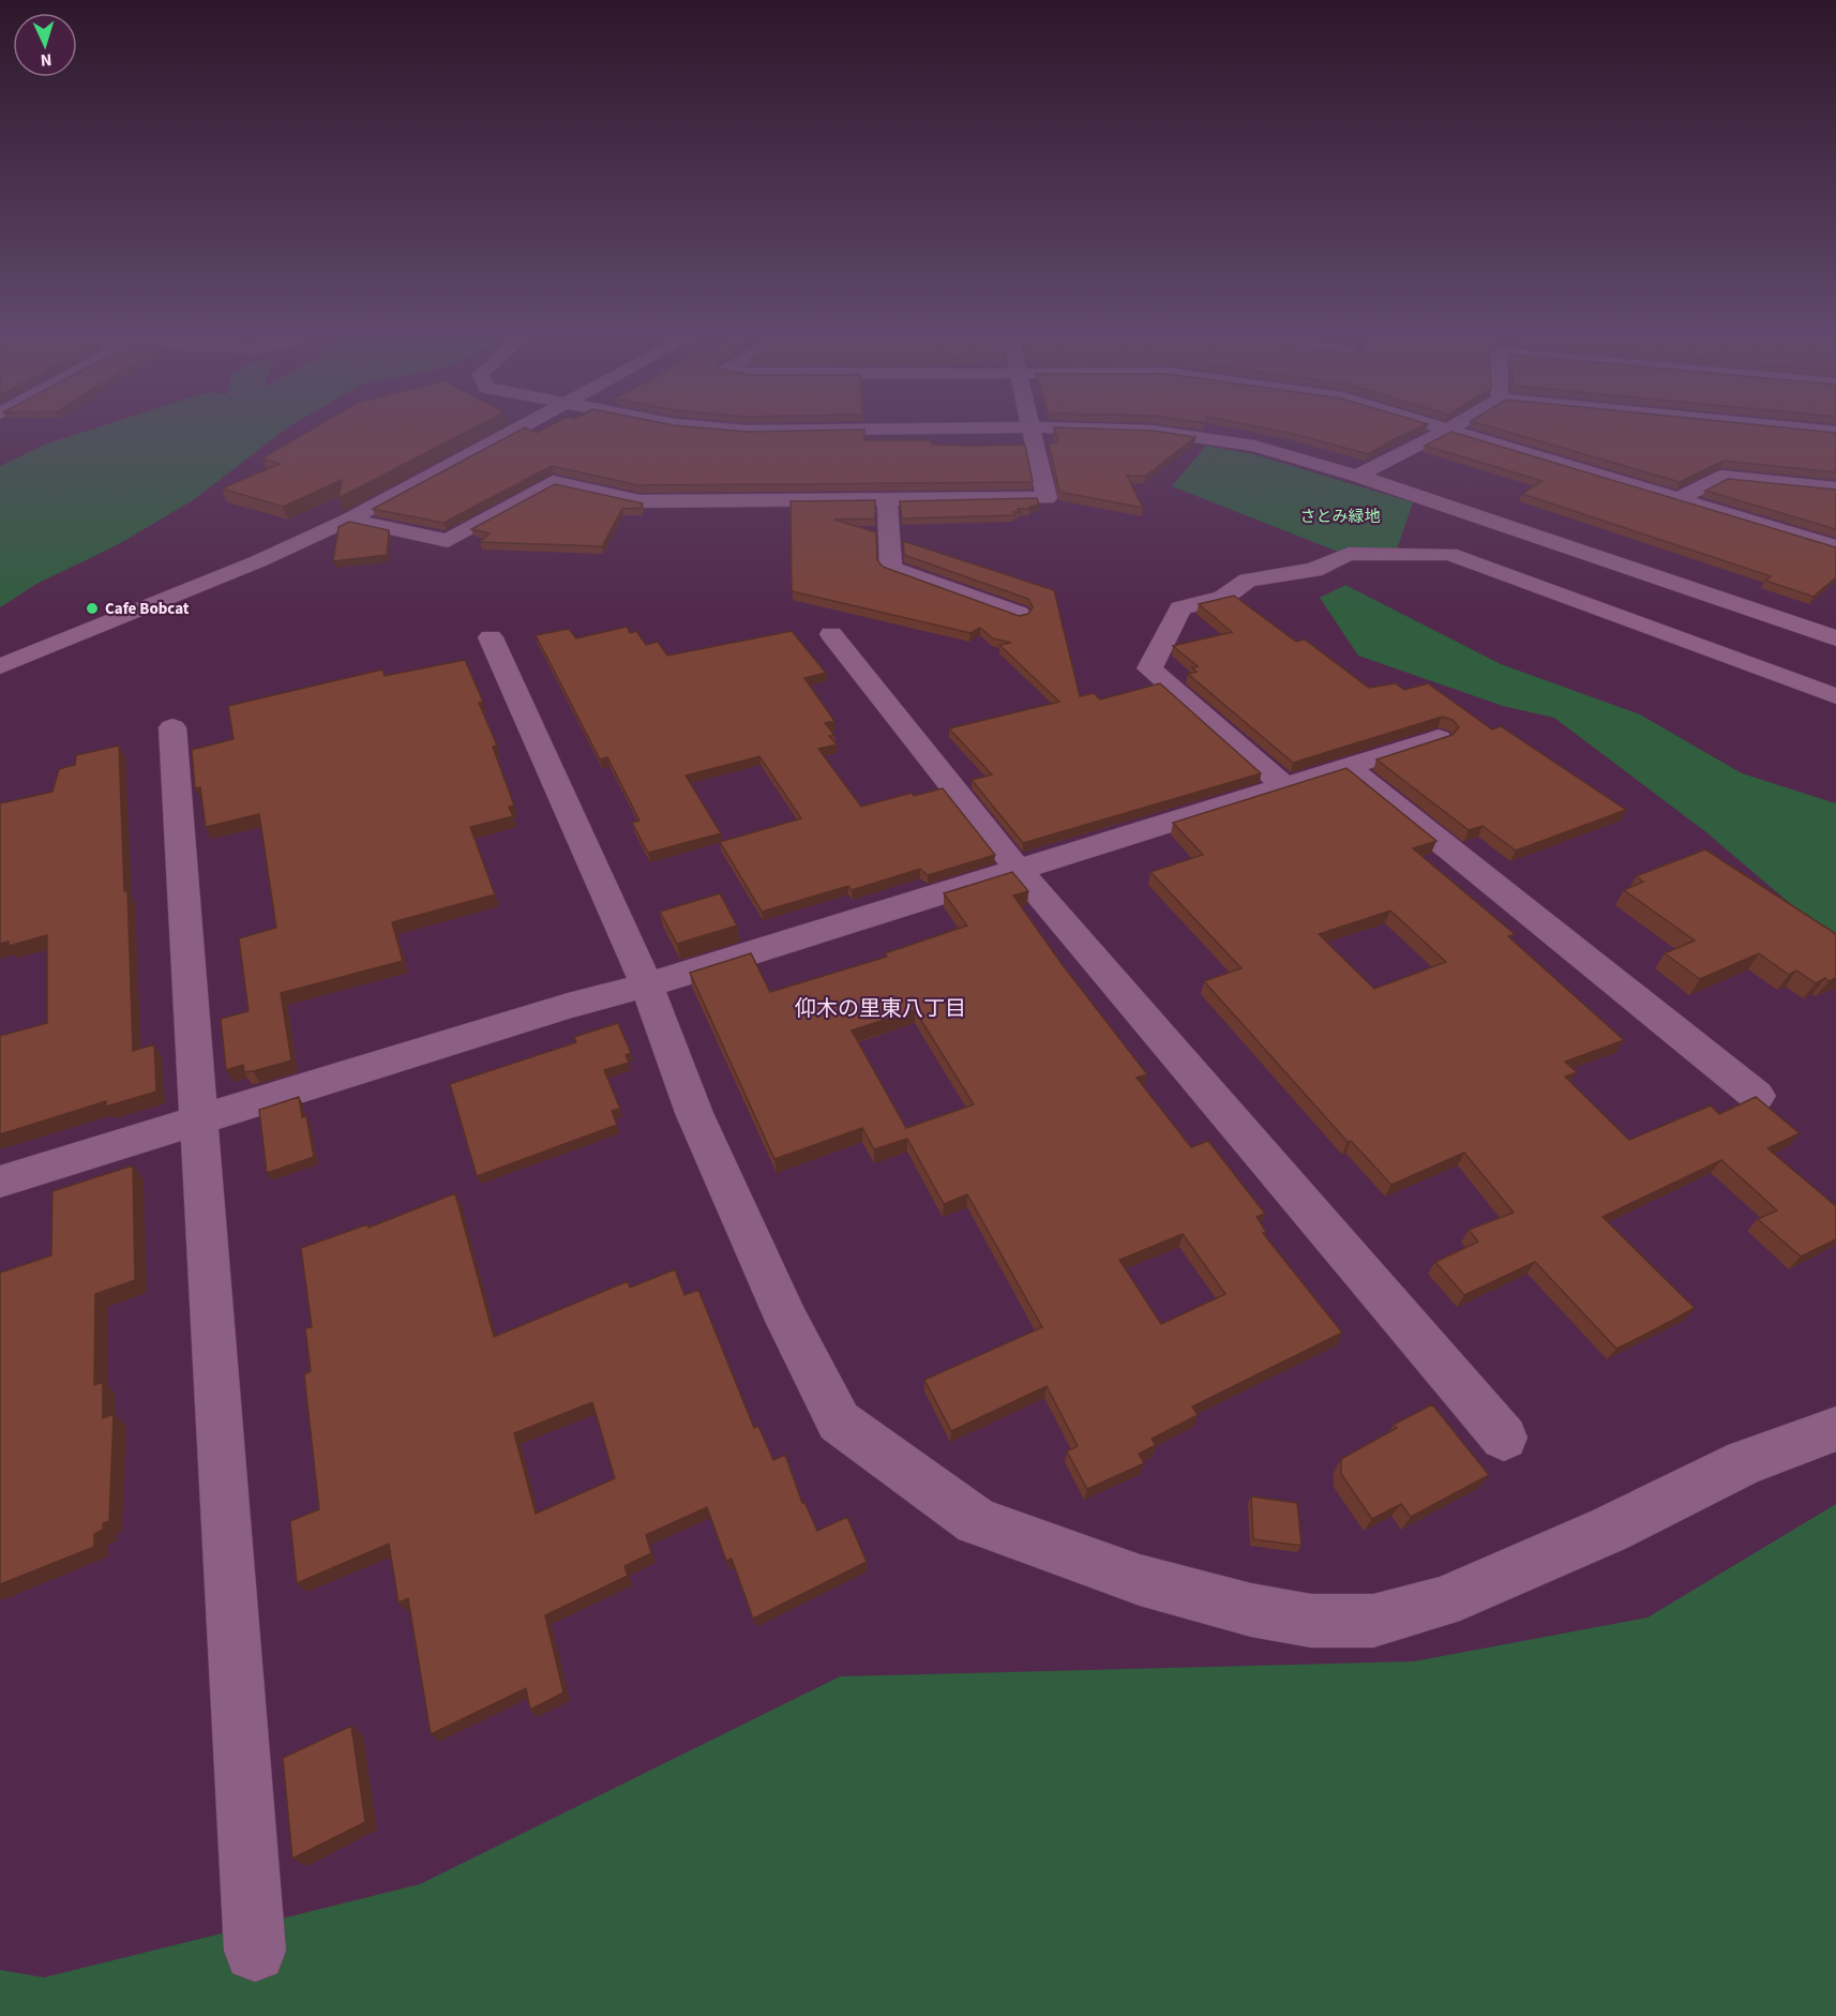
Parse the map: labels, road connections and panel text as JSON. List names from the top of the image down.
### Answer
{
  "districts": ["仰木の里東八丁目"],
  "parks": ["さとみ緑地"],
  "places": ["Cafe Bobcat"],
  "north": "bottom"
}
